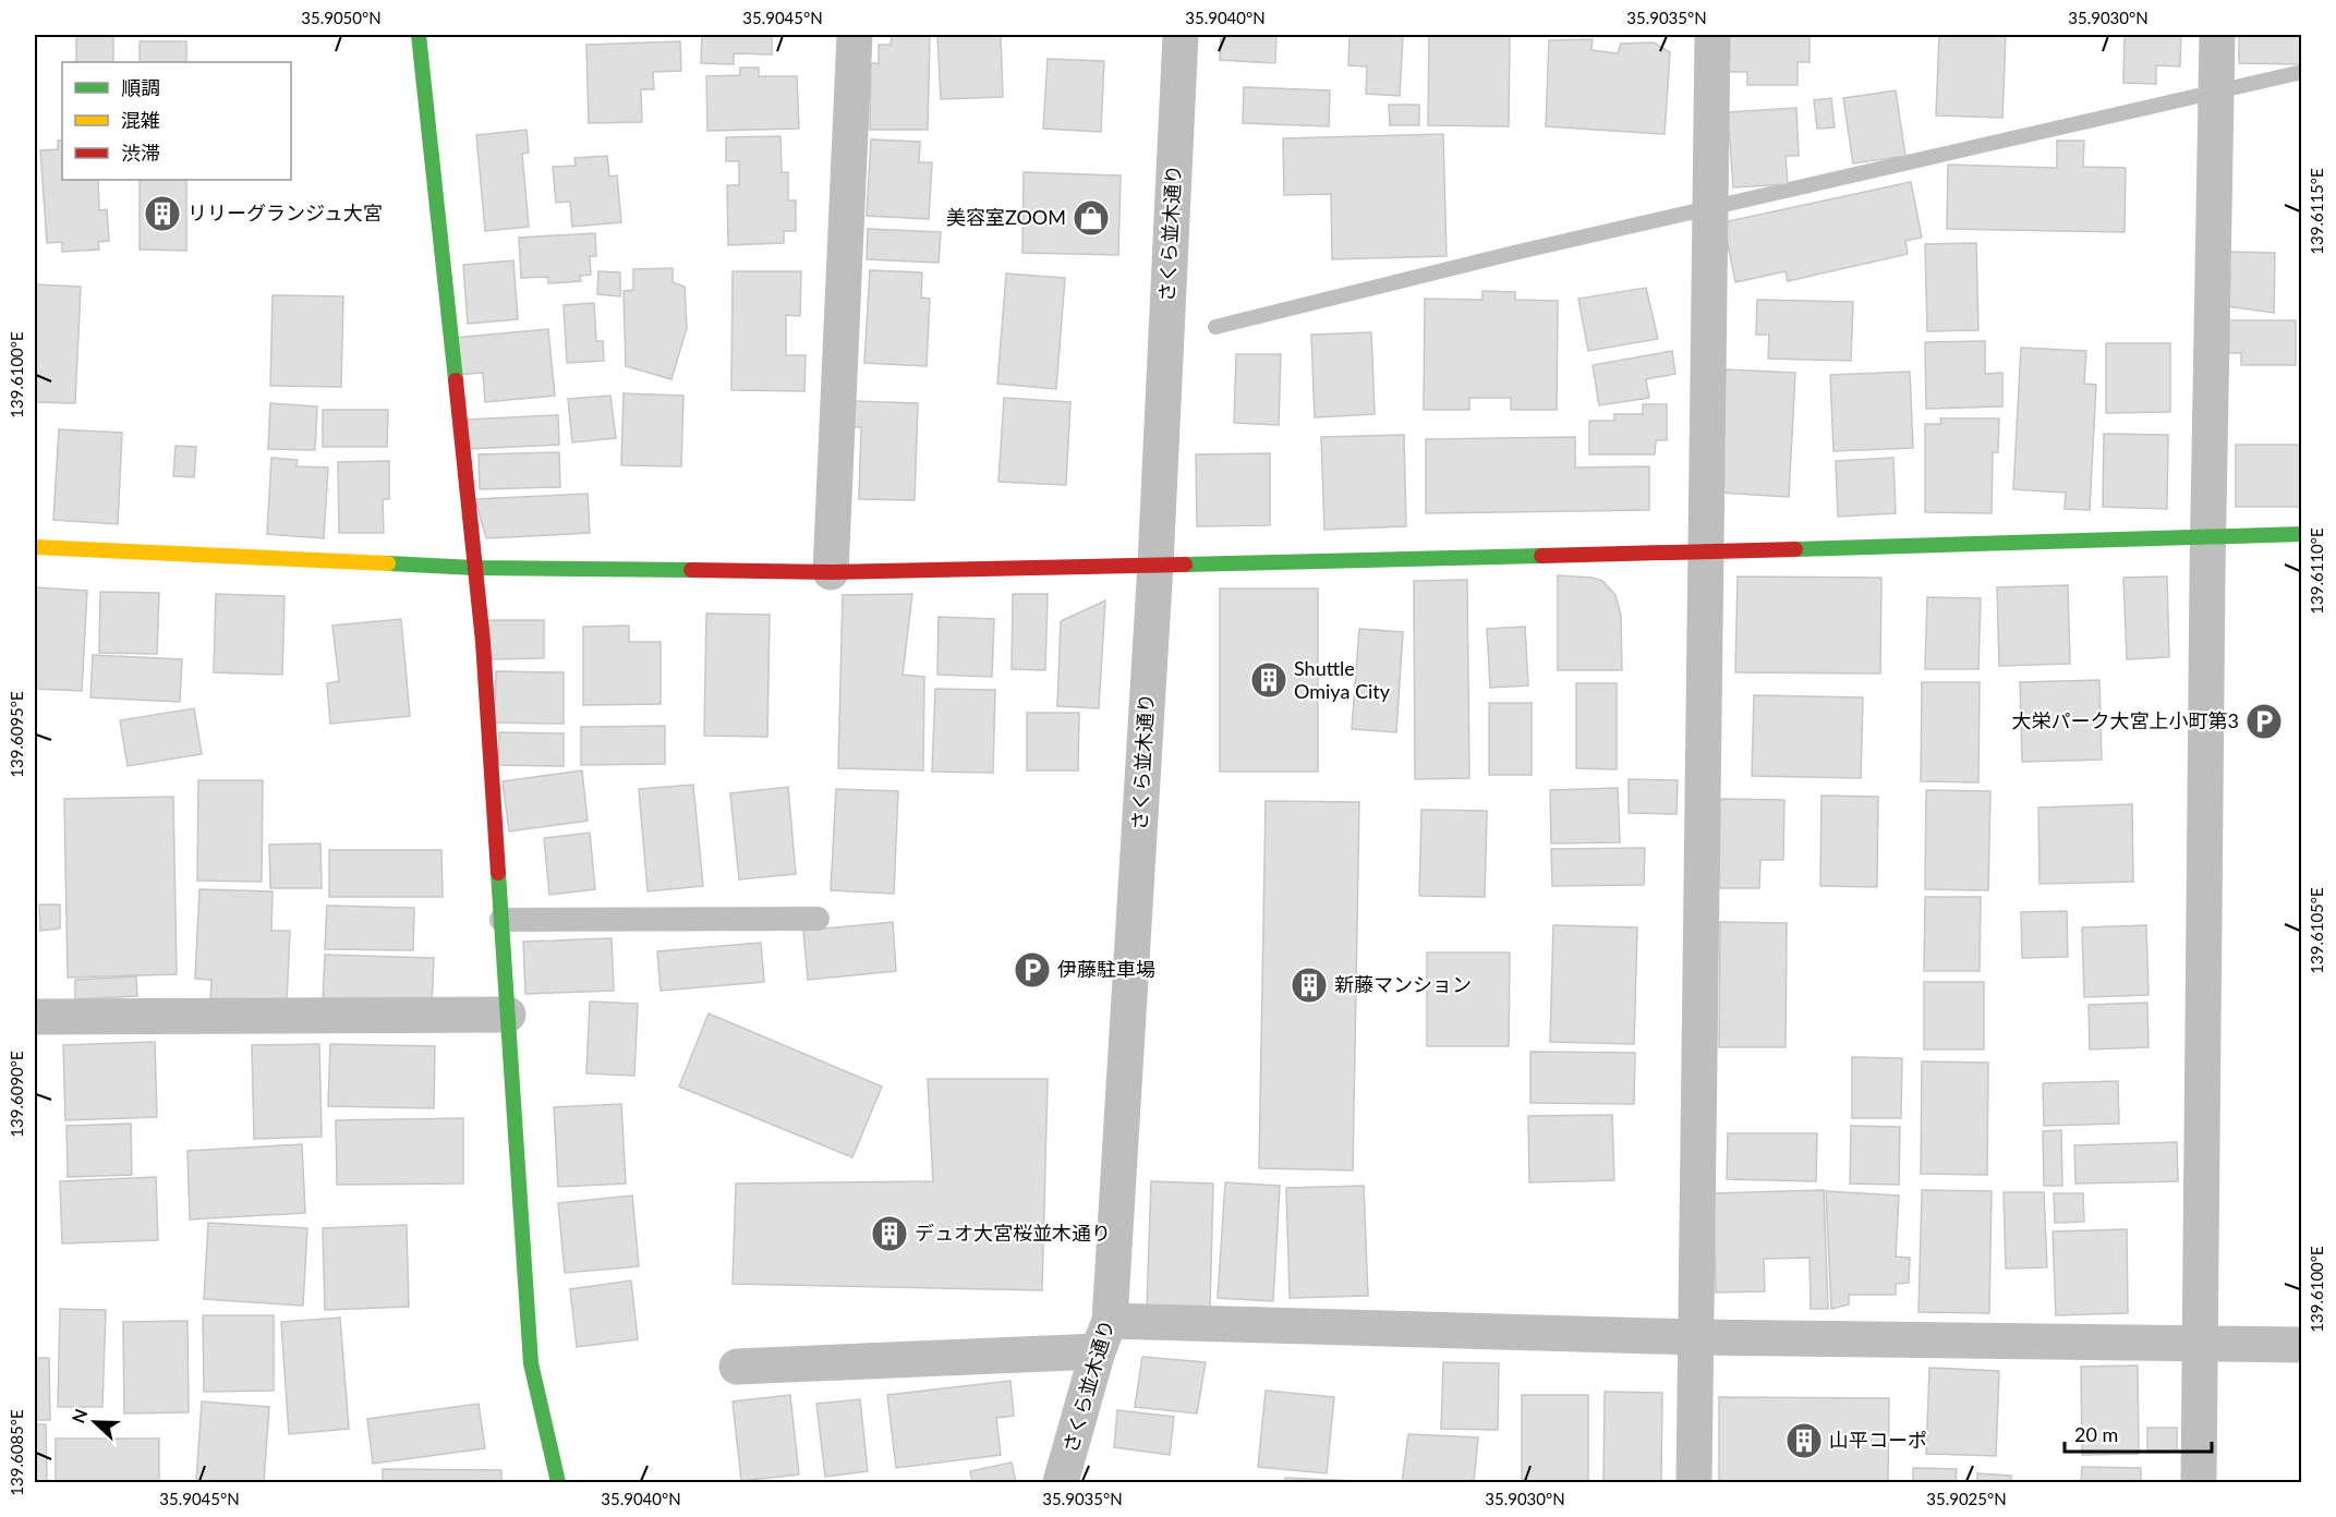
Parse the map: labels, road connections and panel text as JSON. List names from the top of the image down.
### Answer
{
  "streets": {
    "street": ["さくら並木通り"]
  },
  "places": {
    "building": [
      "リリーグランジュ大宮",
      "Shuttle Omiya City",
      "新藤マンション",
      "デュオ大宮桜並木通り",
      "山平コーポ"
    ],
    "shop": ["美容室ZOOM"],
    "parking": ["大栄パーク大宮上小町第3", "伊藤駐車場"]
  },
  "legend": ["順調", "混雑", "渋滞"],
  "scale_bar": "20 m",
  "north": "left",
  "coordinates": [
    "35.9050°N",
    "35.9045°N",
    "35.9040°N",
    "35.9035°N",
    "35.9030°N",
    "139.6115°E",
    "139.6100°E",
    "139.6110°E",
    "139.6095°E",
    "139.6105°E",
    "139.6090°E",
    "139.6085°E",
    "35.9025°N"
  ]
}
